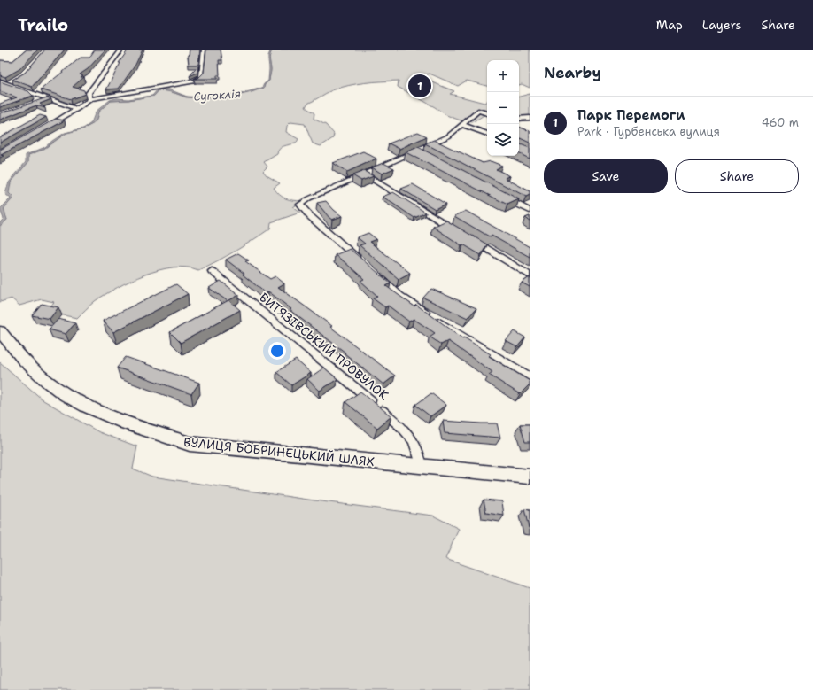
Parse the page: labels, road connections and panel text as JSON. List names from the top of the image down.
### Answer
{
  "streets": {
    "main road": ["ВУЛИЦЯ БОБРИНЕЦЬКИЙ ШЛЯХ"],
    "street": ["ВИТЯЗІВСЬКИЙ ПРОВУЛОК"]
  },
  "crossings": [
    ["ВИТЯЗІВСЬКИЙ ПРОВУЛОК", "ВУЛИЦЯ БОБРИНЕЦЬКИЙ ШЛЯХ"]
  ],
  "water": ["Сугоклія"],
  "page": {
    "header": "Trailo",
    "nav": ["Map", "Layers", "Share"],
    "heading": "Nearby",
    "map_buttons": ["+", "−"],
    "pins": "1",
    "list": [
      {
        "mark": "1",
        "name": "Парк Перемоги",
        "note": "Park · Гурбенська вулиця",
        "value": "460 m"
      }
    ],
    "buttons": ["Save", "Share"]
  }
}
